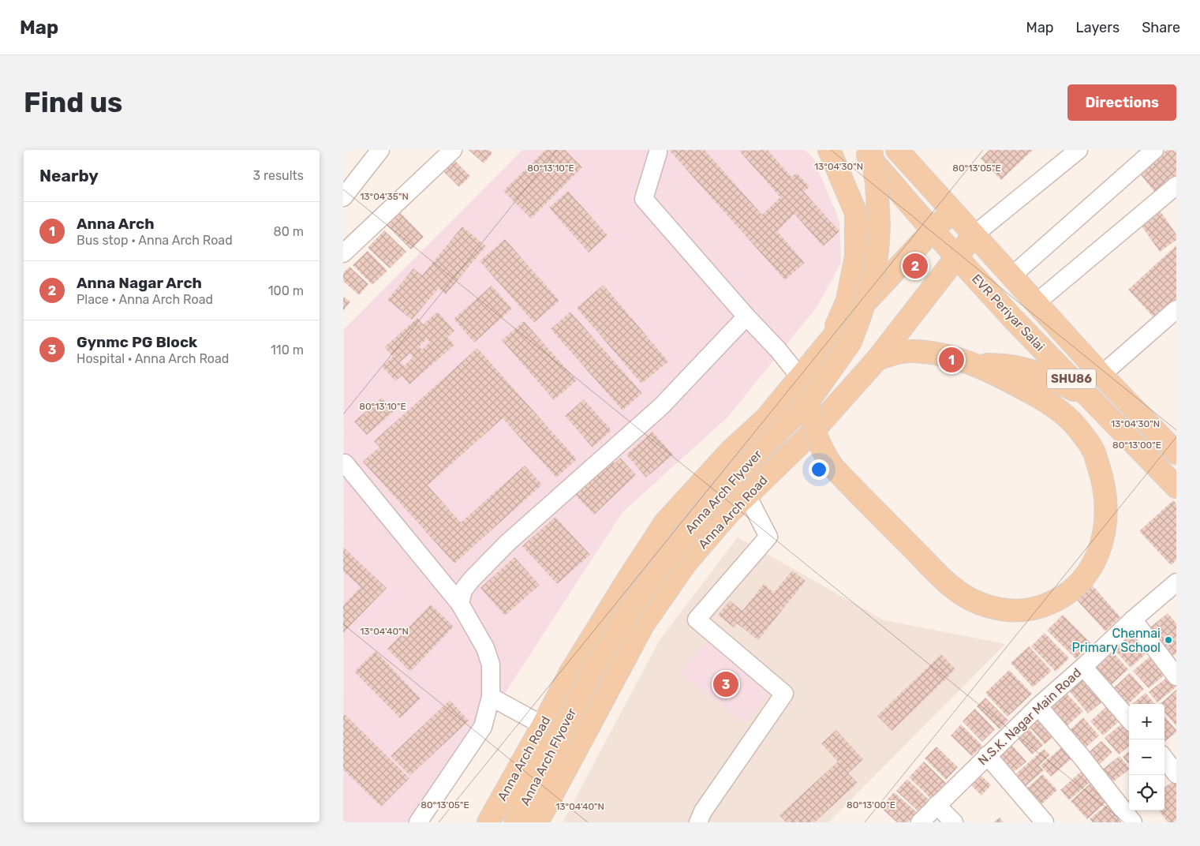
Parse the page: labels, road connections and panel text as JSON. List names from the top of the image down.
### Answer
{
  "streets": {
    "main road": [
      "EVR Periyar Salai",
      "SHU86",
      "Anna Arch Flyover",
      "Anna Arch Road"
    ],
    "street": ["N.S.K. Nagar Main Road"]
  },
  "crossings": [
    ["EVR Periyar Salai", "Anna Arch Road"]
  ],
  "places": ["Chennai Primary School"],
  "page": {
    "header": "Map",
    "nav": ["Map", "Layers", "Share"],
    "buttons": "Directions",
    "title": "Find us",
    "heading": ["Nearby", "3 results"],
    "list": [
      {
        "mark": "1",
        "name": "Anna Arch",
        "note": "Bus stop · Anna Arch Road",
        "value": "80 m"
      },
      {
        "mark": "2",
        "name": "Anna Nagar Arch",
        "note": "Place · Anna Arch Road",
        "value": "100 m"
      },
      {
        "mark": "3",
        "name": "Gynmc PG Block",
        "note": "Hospital · Anna Arch Road",
        "value": "110 m"
      }
    ],
    "pins": ["2", "1", "3"],
    "map_buttons": ["+", "−"]
  },
  "coordinates": [
    "13°04'30\"N",
    "80°13'10\"E",
    "80°13'05\"E",
    "13°04'35\"N",
    "80°13'00\"E",
    "13°04'40\"N"
  ]
}
